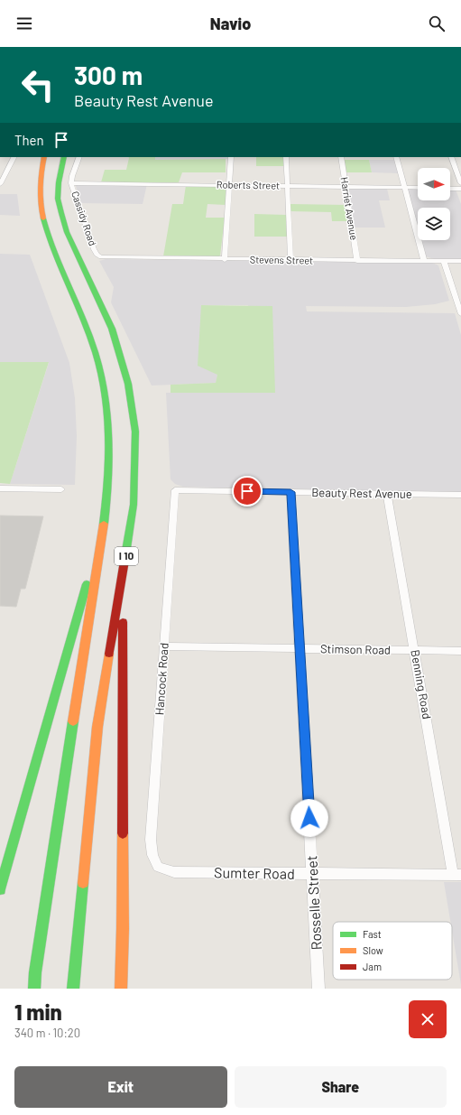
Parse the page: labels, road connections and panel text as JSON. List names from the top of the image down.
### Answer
{
  "streets": {
    "highway": ["I 10"],
    "street": [
      "Roberts Street",
      "Harriet Avenue",
      "Cassidy Road",
      "Stevens Street",
      "Beauty Rest Avenue",
      "Stimson Road",
      "Hancock Road",
      "Benning Road",
      "Sumter Road",
      "Rosselle Street"
    ]
  },
  "crossings": [
    ["Roberts Street", "Harriet Avenue"],
    ["Roberts Street", "Cassidy Road"],
    ["Harriet Avenue", "Stevens Street"],
    ["Cassidy Road", "Stevens Street"],
    ["Beauty Rest Avenue", "Hancock Road"],
    ["Beauty Rest Avenue", "Benning Road"],
    ["Beauty Rest Avenue", "Rosselle Street"],
    ["Stimson Road", "Hancock Road"],
    ["Stimson Road", "Benning Road"],
    ["Stimson Road", "Rosselle Street"],
    ["Hancock Road", "Sumter Road"],
    ["Benning Road", "Sumter Road"],
    ["Sumter Road", "Rosselle Street"]
  ],
  "legend": ["Fast", "Slow", "Jam"],
  "north": "right",
  "page": {
    "header": "Navio",
    "turn": ["300 m", "Beauty Rest Avenue"],
    "then": "Then",
    "heading": ["1 min", "340 m · 10:20"],
    "buttons": ["Exit", "Share"]
  }
}
